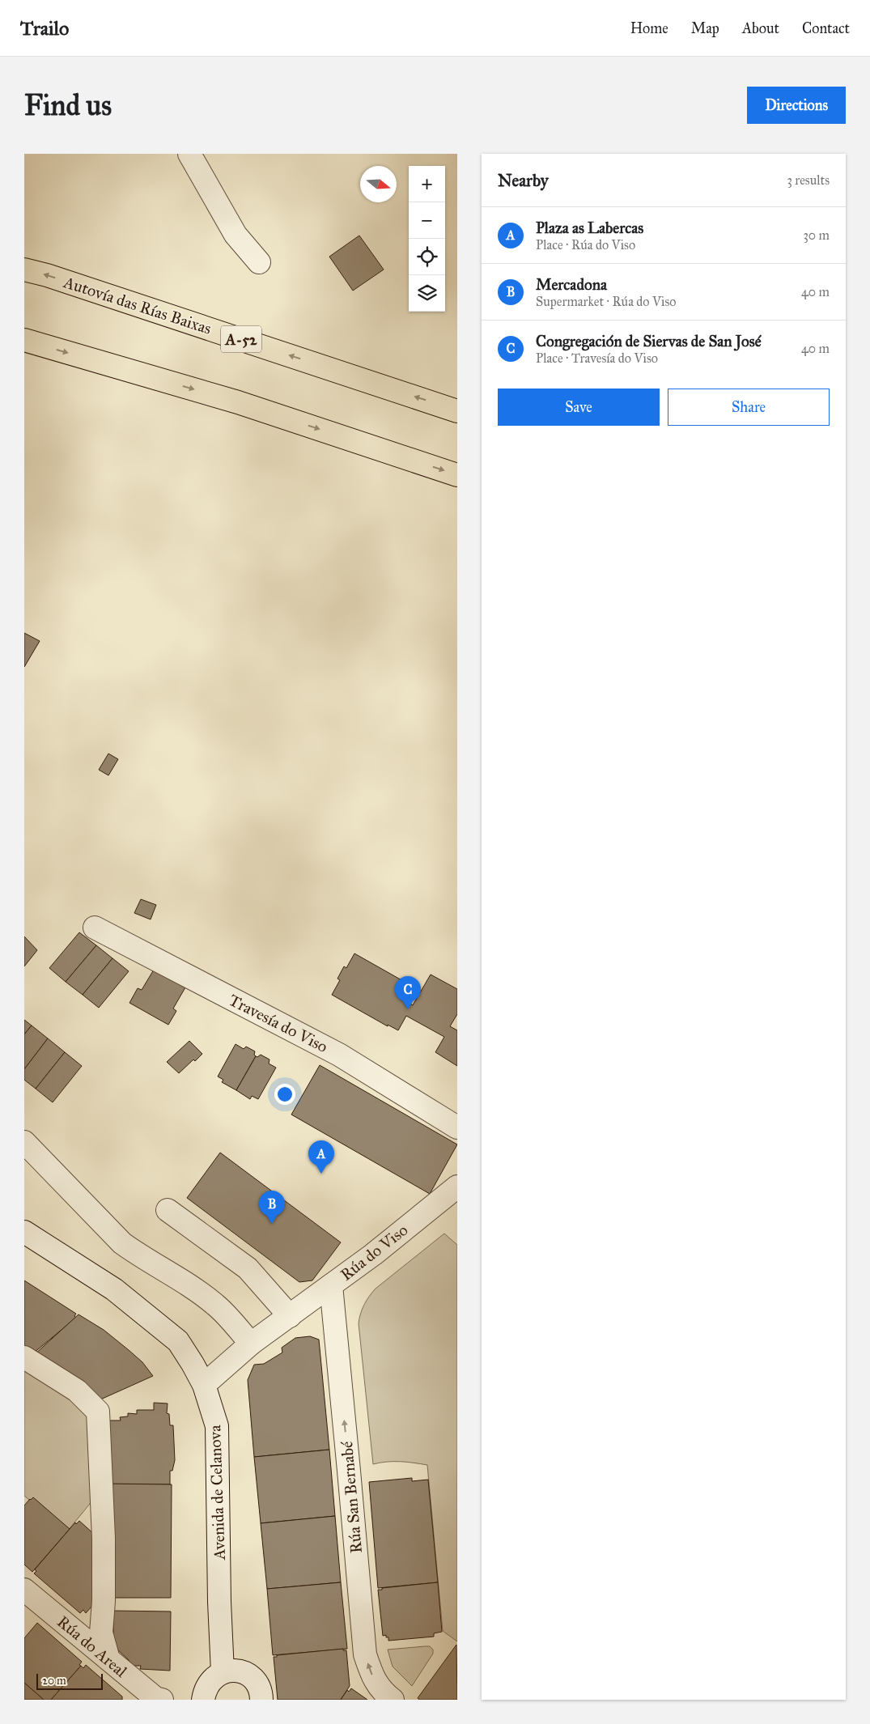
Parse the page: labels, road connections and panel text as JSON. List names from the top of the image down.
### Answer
{
  "streets": {
    "highway": ["Autovía das Rías Baixas", "A-52"],
    "street": [
      "Travesía do Viso",
      "Rúa do Viso",
      "Avenida de Celanova",
      "Rúa San Bernabé",
      "Rúa do Areal"
    ]
  },
  "crossings": [
    ["Rúa do Viso", "Avenida de Celanova"],
    ["Rúa do Viso", "Rúa San Bernabé"]
  ],
  "one_way": ["Rúa San Bernabé"],
  "scale_bar": "20 m",
  "north": "right",
  "page": {
    "header": "Trailo",
    "nav": [
      "Home",
      "Map",
      "About",
      "Contact"
    ],
    "buttons": [
      "Directions",
      ["Save", "Share"]
    ],
    "title": "Find us",
    "heading": ["Nearby", "3 results"],
    "map_buttons": ["+", "−"],
    "list": [
      {
        "mark": "A",
        "name": "Plaza as Labercas",
        "note": "Place · Rúa do Viso",
        "value": "30 m"
      },
      {
        "mark": "B",
        "name": "Mercadona",
        "note": "Supermarket · Rúa do Viso",
        "value": "40 m"
      },
      {
        "mark": "C",
        "name": "Congregación de Siervas de San José",
        "note": "Place · Travesía do Viso",
        "value": "40 m"
      }
    ],
    "pins": ["C", "A", "B"],
    "scale": "20 m"
  }
}
